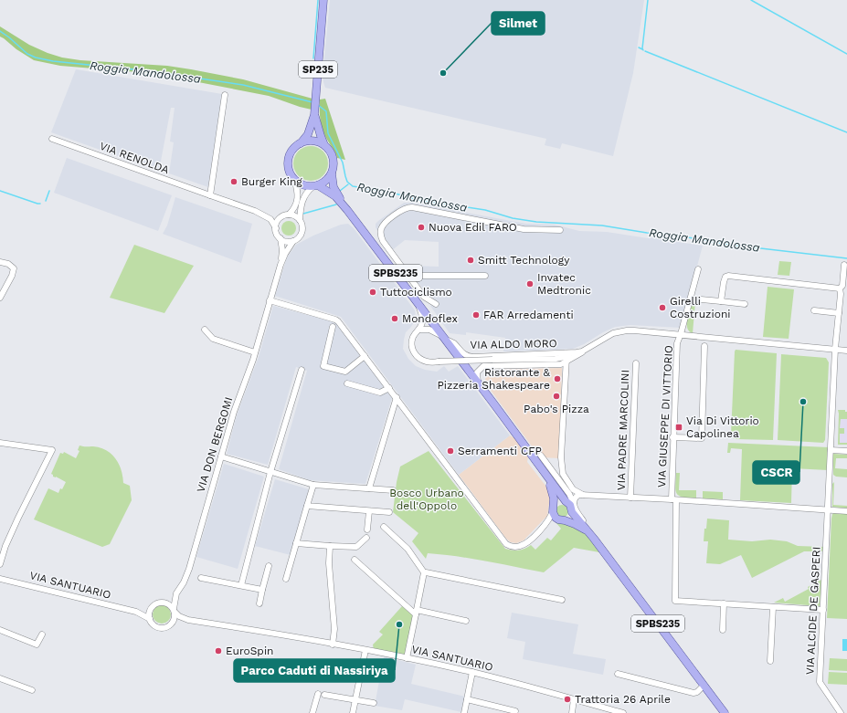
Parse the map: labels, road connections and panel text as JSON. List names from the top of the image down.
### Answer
{
  "streets": {
    "main road": ["SP235", "SPBS235"],
    "street": [
      "VIA RENOLDA",
      "VIA ALDO MORO",
      "VIA GIUSEPPE DI VITTORIO",
      "VIA PADRE MARCOLINI",
      "VIA DON BERGOMI",
      "VIA SANTUARIO",
      "VIA ALCIDE DE GASPERI"
    ]
  },
  "crossings": [
    ["SP235", "SPBS235"],
    ["SPBS235", "VIA ALDO MORO"],
    ["VIA ALDO MORO", "VIA GIUSEPPE DI VITTORIO"],
    ["VIA ALDO MORO", "VIA ALCIDE DE GASPERI"],
    ["VIA GIUSEPPE DI VITTORIO", "VIA ALCIDE DE GASPERI"],
    ["VIA DON BERGOMI", "VIA SANTUARIO"]
  ],
  "water": ["Roggia Mandolossa"],
  "parks": ["Bosco Urbano dell'Oppolo"],
  "places": {
    "other": [
      "Silmet",
      "Burger King",
      "Nuova Edil FARO",
      "Smitt Technology",
      "Invatec Medtronic",
      "Tuttociclismo",
      "Girelli Costruzioni",
      "FAR Arredamenti",
      "Mondoflex",
      "Ristorante & Pizzeria Shakespeare",
      "Pabo's Pizza",
      "CSCR",
      "Serramenti CFP",
      "Parco Caduti di Nassiriya",
      "EuroSpin",
      "Trattoria 26 Aprile"
    ],
    "transit": ["Via Di Vittorio Capolinea"]
  }
}
